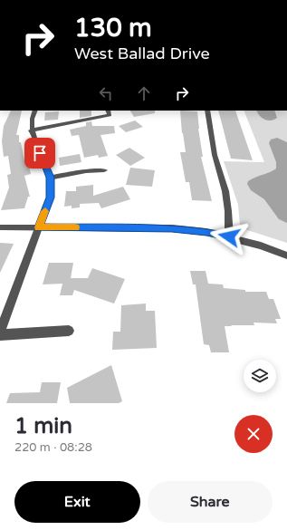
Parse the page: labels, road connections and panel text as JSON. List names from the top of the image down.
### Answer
{
  "page": {
    "turn": ["130 m", "West Ballad Drive"],
    "heading": ["1 min", "220 m · 08:28"],
    "buttons": ["Exit", "Share"]
  }
}
